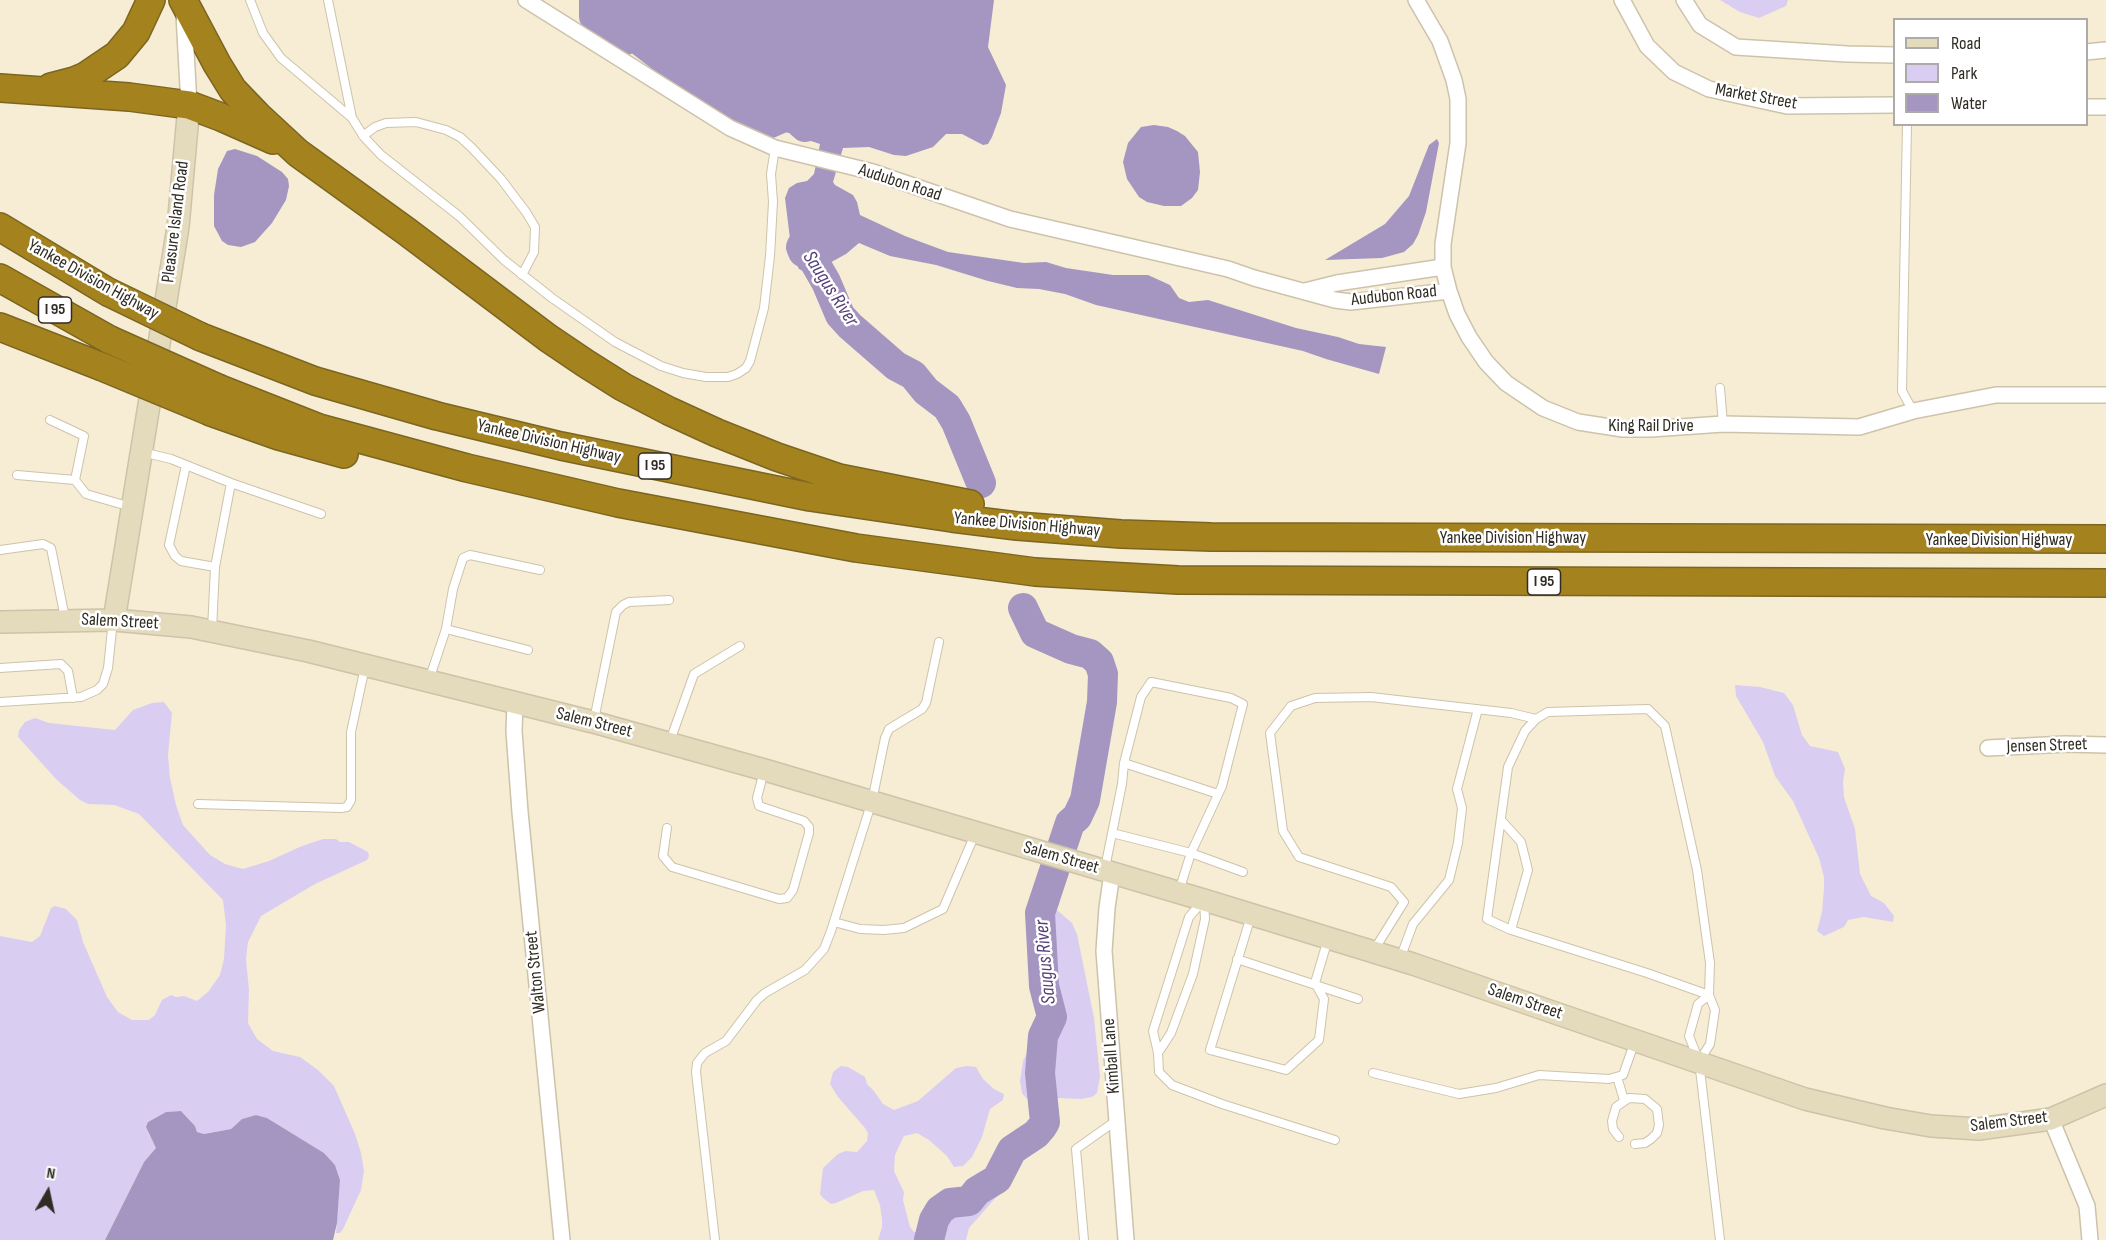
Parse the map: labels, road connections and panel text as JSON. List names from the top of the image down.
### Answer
{
  "streets": {
    "highway": ["Yankee Division Highway", "I 95"],
    "main road": ["Pleasure Island Road", "Salem Street"],
    "street": [
      "Market Street",
      "Audubon Road",
      "King Rail Drive",
      "Jensen Street",
      "Walton Street",
      "Kimball Lane"
    ]
  },
  "crossings": [
    ["Audubon Road", "King Rail Drive"],
    ["Pleasure Island Road", "Salem Street"],
    ["Salem Street", "Walton Street"],
    ["Salem Street", "Kimball Lane"]
  ],
  "water": ["Saugus River"],
  "legend": ["Road", "Park", "Water"],
  "north": "top"
}
